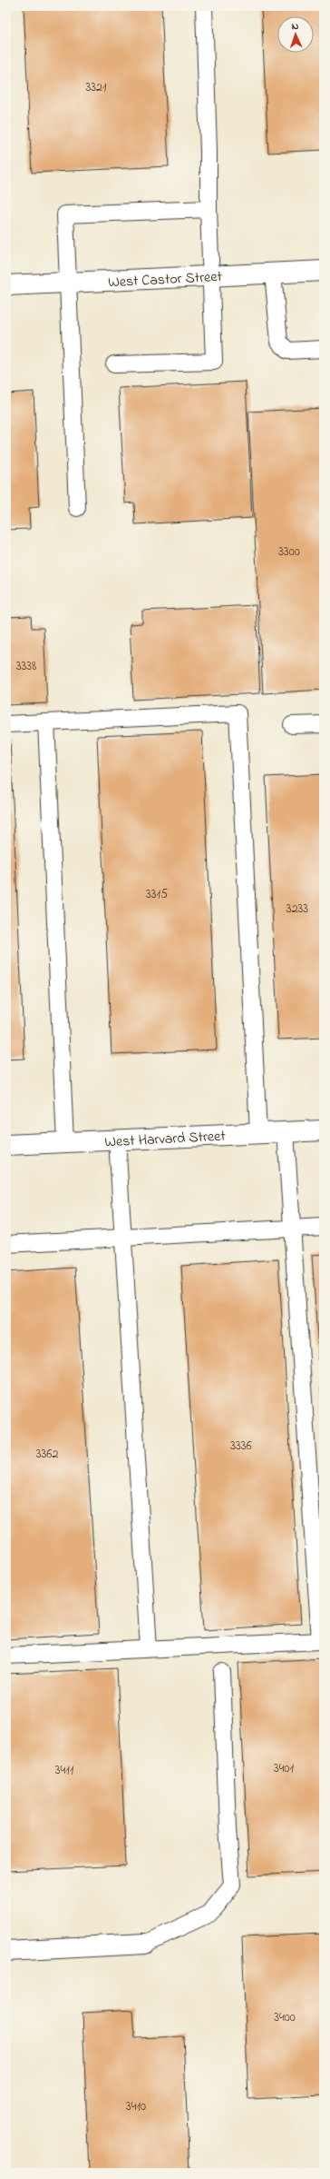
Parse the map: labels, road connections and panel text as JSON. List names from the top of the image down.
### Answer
{
  "streets": {
    "street": ["West Castor Street", "West Harvard Street"]
  },
  "house_numbers": [
    "3321",
    "3300",
    "3338",
    "3315",
    "3233",
    "3336",
    "3362",
    "3401",
    "3411",
    "3400",
    "3410"
  ],
  "north": "top"
}
